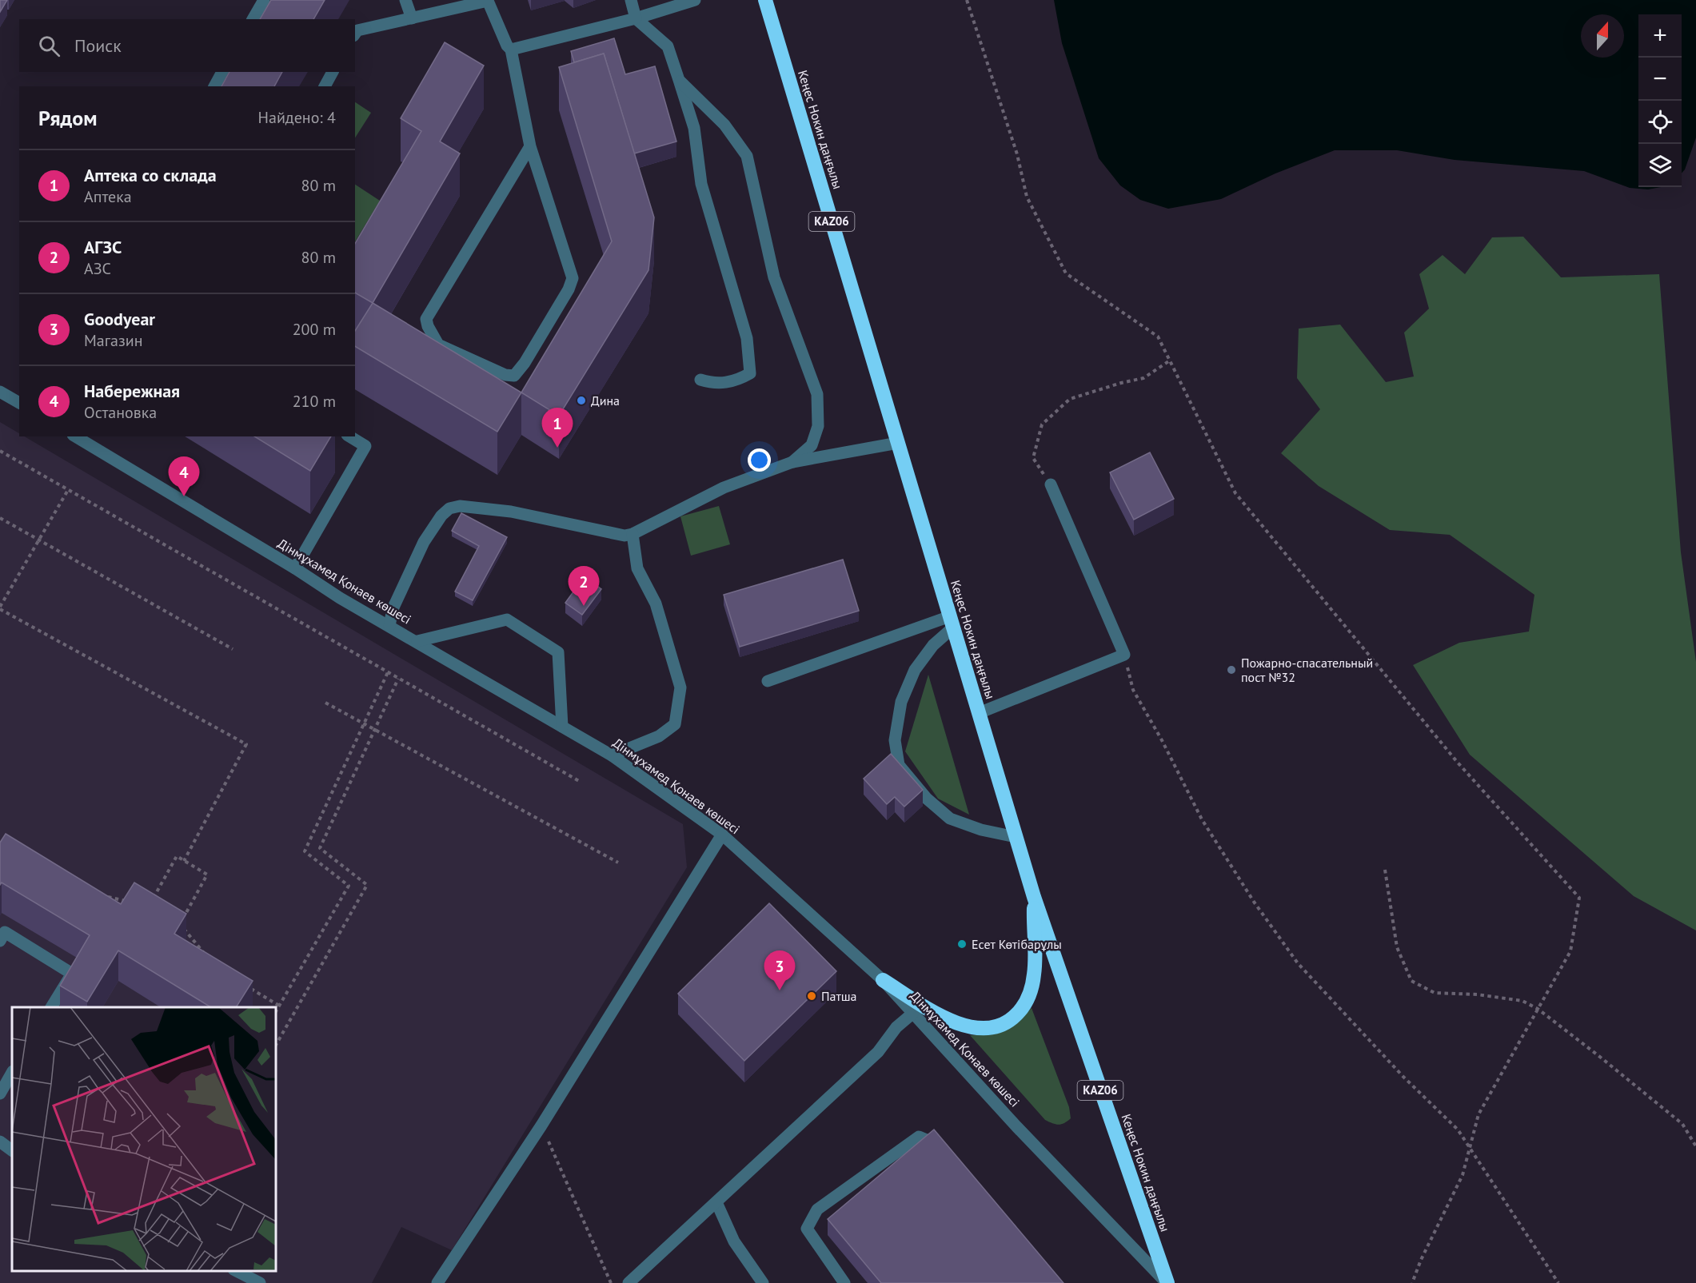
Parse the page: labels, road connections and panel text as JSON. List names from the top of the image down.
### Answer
{
  "streets": {
    "highway": ["Кеңес Нокин даңғылы", "KАZ06"],
    "street": ["Дінмұхамед Қонаев көшесі"]
  },
  "crossings": [
    ["Кеңес Нокин даңғылы", "Дінмұхамед Қонаев көшесі"]
  ],
  "places": [
    "Дина",
    "Пожарно-спасательный пост №32",
    "Есет Көтібарұлы",
    "Патша"
  ],
  "north": "top",
  "page": {
    "map_buttons": ["+", "−"],
    "search": "Поиск",
    "heading": ["Рядом", "Найдено: 4"],
    "list": [
      {
        "mark": "1",
        "name": "Аптека со склада",
        "note": "Аптека",
        "value": "80 m"
      },
      {
        "mark": "2",
        "name": "АГЗС",
        "note": "АЗС",
        "value": "80 m"
      },
      {
        "mark": "3",
        "name": "Goodyear",
        "note": "Магазин",
        "value": "200 m"
      },
      {
        "mark": "4",
        "name": "Набережная",
        "note": "Остановка",
        "value": "210 m"
      }
    ],
    "pins": [
      "1",
      "4",
      "2",
      "3"
    ]
  }
}
